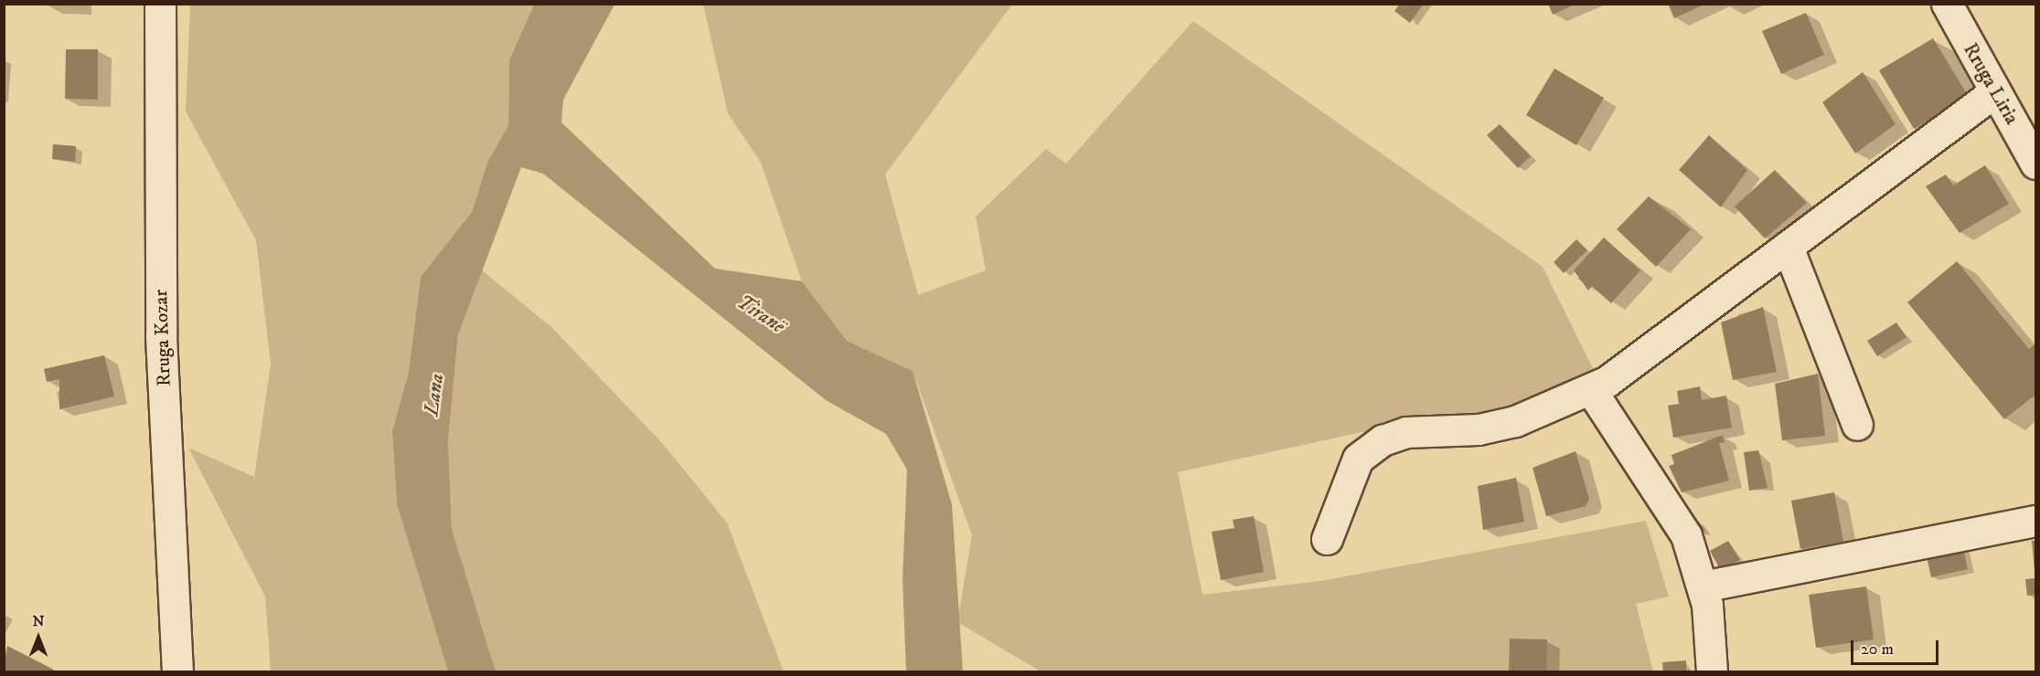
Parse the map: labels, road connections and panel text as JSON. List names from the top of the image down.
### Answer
{
  "streets": {
    "street": ["Rruga Liria", "Rruga Kozar"]
  },
  "water": ["Tiranë", "Lana"],
  "scale_bar": "20 m",
  "north": "top"
}
